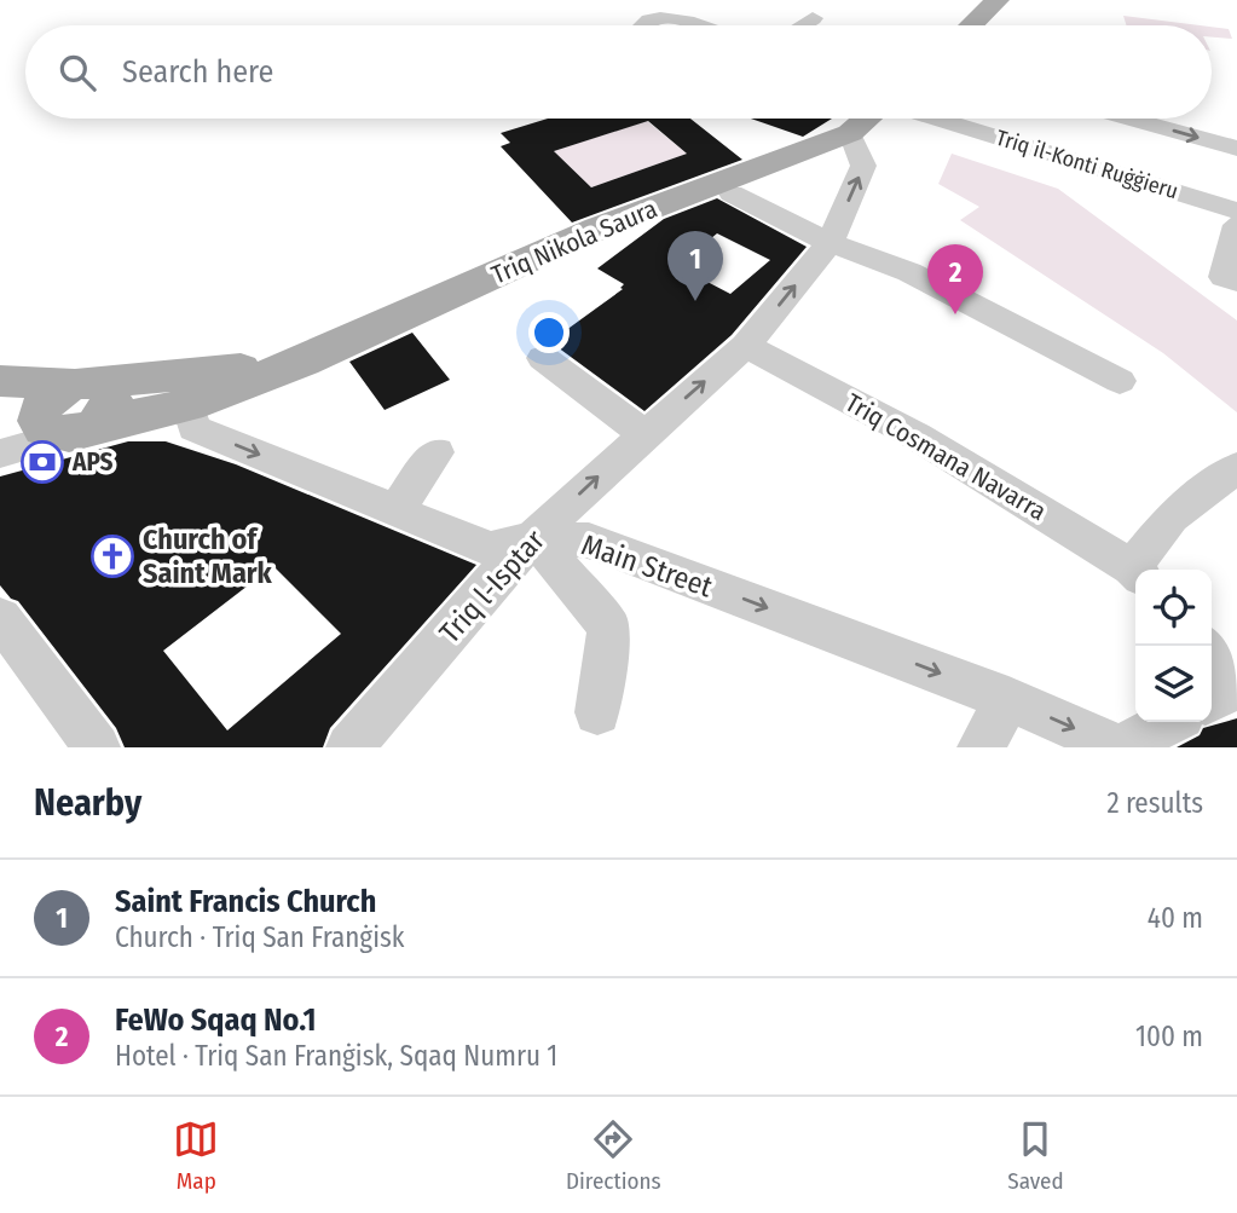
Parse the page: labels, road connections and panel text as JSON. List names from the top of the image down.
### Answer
{
  "streets": {
    "main road": ["Triq Nikola Saura"],
    "street": [
      "Triq il-Konti Ruġġieru",
      "Triq Cosmana Navarra",
      "Main Street",
      "Triq l-Isptar"
    ]
  },
  "crossings": [
    ["Triq Nikola Saura", "Main Street"],
    ["Triq Cosmana Navarra", "Triq l-Isptar"],
    ["Main Street", "Triq l-Isptar"]
  ],
  "one_way": ["Main Street", "Triq l-Isptar"],
  "places": {
    "bank": ["APS"],
    "church": ["Church of Saint Mark"]
  },
  "page": {
    "search": "Search here",
    "pins": ["1", "2"],
    "heading": ["Nearby", "2 results"],
    "list": [
      {
        "mark": "1",
        "name": "Saint Francis Church",
        "note": "Church · Triq San Franġisk",
        "value": "40 m"
      },
      {
        "mark": "2",
        "name": "FeWo Sqaq No.1",
        "note": "Hotel · Triq San Franġisk, Sqaq Numru 1",
        "value": "100 m"
      }
    ],
    "nav": ["Map", "Directions", "Saved"]
  }
}
